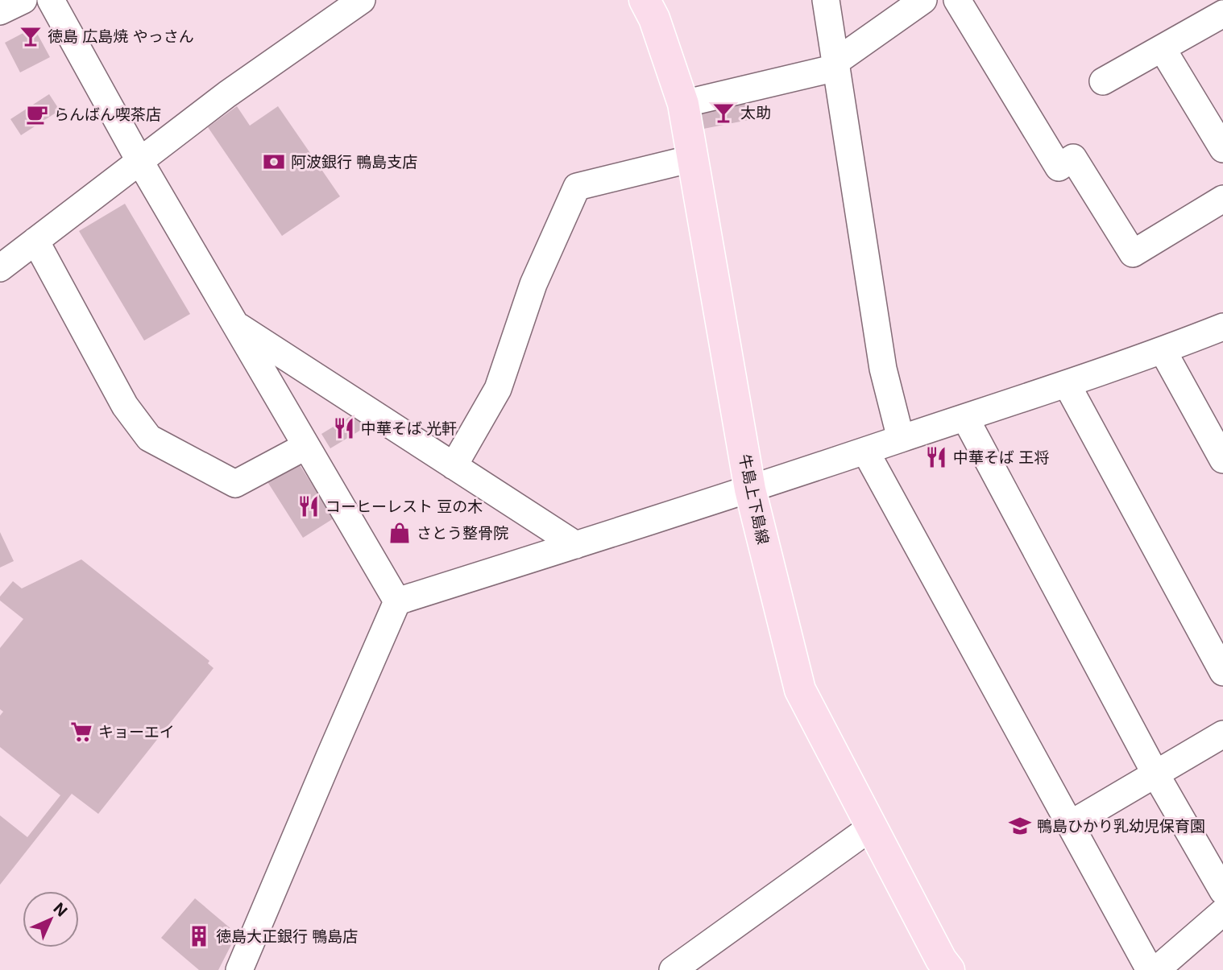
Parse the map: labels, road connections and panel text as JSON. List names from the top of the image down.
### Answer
{
  "streets": {
    "main road": ["牛島上下島線"]
  },
  "places": {
    "bar": ["徳島 広島焼 やっさん", "太助"],
    "cafe": ["らんばん喫茶店"],
    "bank": ["阿波銀行 鴨島支店"],
    "restaurant": ["中華そば 光軒", "中華そば 王将", "コーヒーレスト 豆の木"],
    "shop": ["さとう整骨院"],
    "supermarket": ["キョーエイ"],
    "school or university": ["鴨島ひかり乳幼児保育園"],
    "building": ["徳島大正銀行 鴨島店"]
  },
  "north": "top right"
}
